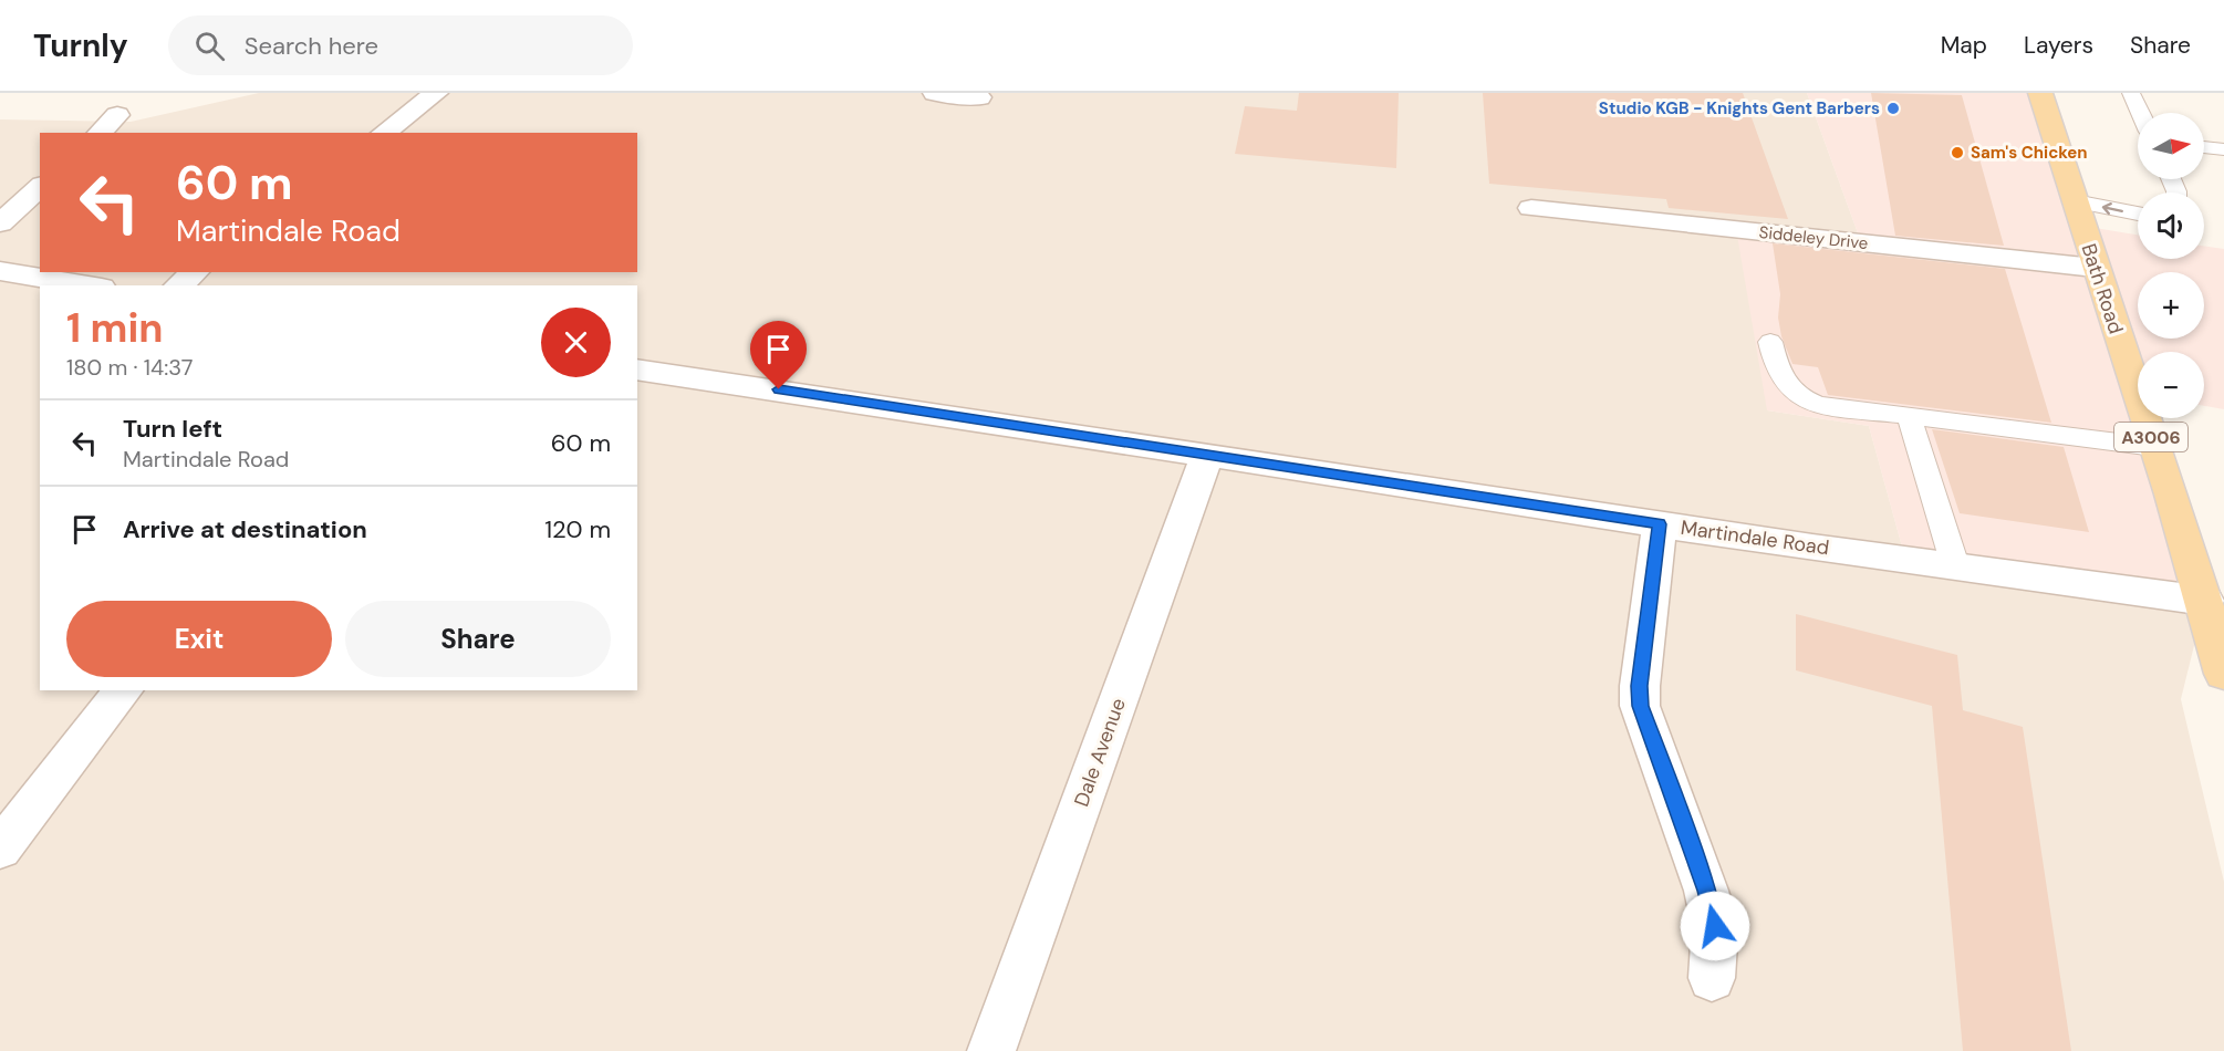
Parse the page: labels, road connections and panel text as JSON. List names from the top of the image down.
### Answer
{
  "streets": {
    "main road": ["Bath Road", "A3006"],
    "street": ["Siddeley Drive", "Martindale Road", "Dale Avenue"]
  },
  "crossings": [
    ["Siddeley Drive", "Bath Road"],
    ["Bath Road", "Martindale Road"],
    ["Martindale Road", "Dale Avenue"]
  ],
  "places": ["Studio KGB - Knights Gent Barbers", "Sam's Chicken"],
  "north": "right",
  "page": {
    "header": "Turnly",
    "search": "Search here",
    "nav": ["Map", "Layers", "Share"],
    "map_buttons": ["+", "−"],
    "turn": ["60 m", "Martindale Road"],
    "heading": ["1 min", "180 m · 14:37"],
    "list": [
      {
        "name": "Turn left",
        "note": "Martindale Road",
        "value": "60 m"
      },
      {
        "name": "Arrive at destination",
        "value": "120 m"
      }
    ],
    "buttons": ["Exit", "Share"]
  }
}
